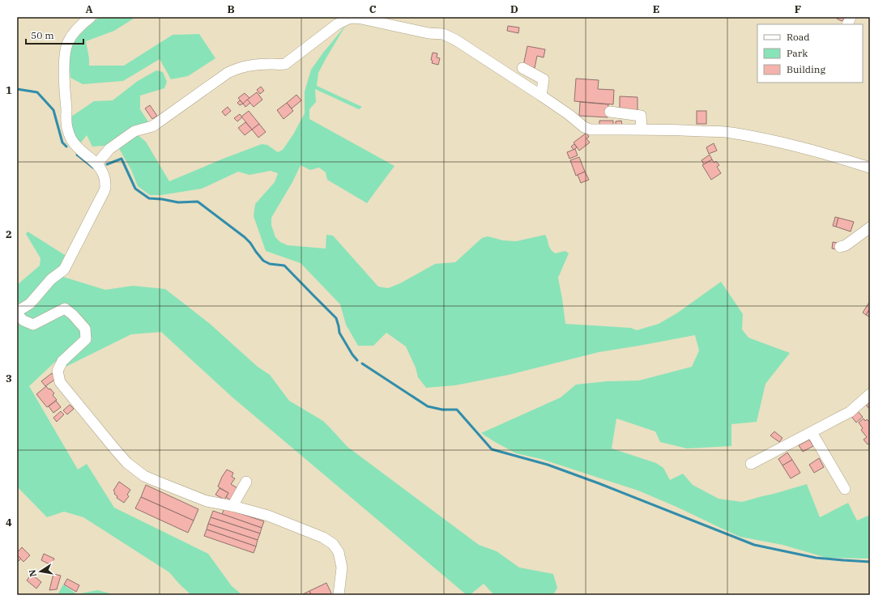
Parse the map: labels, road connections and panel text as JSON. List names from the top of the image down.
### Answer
{
  "legend": ["Road", "Park", "Building"],
  "scale_bar": "50 m",
  "north": "left",
  "grid": {
    "columns": [
      "A",
      "B",
      "C",
      "D",
      "E",
      "F"
    ],
    "rows": [
      "1",
      "2",
      "3",
      "4"
    ]
  }
}
